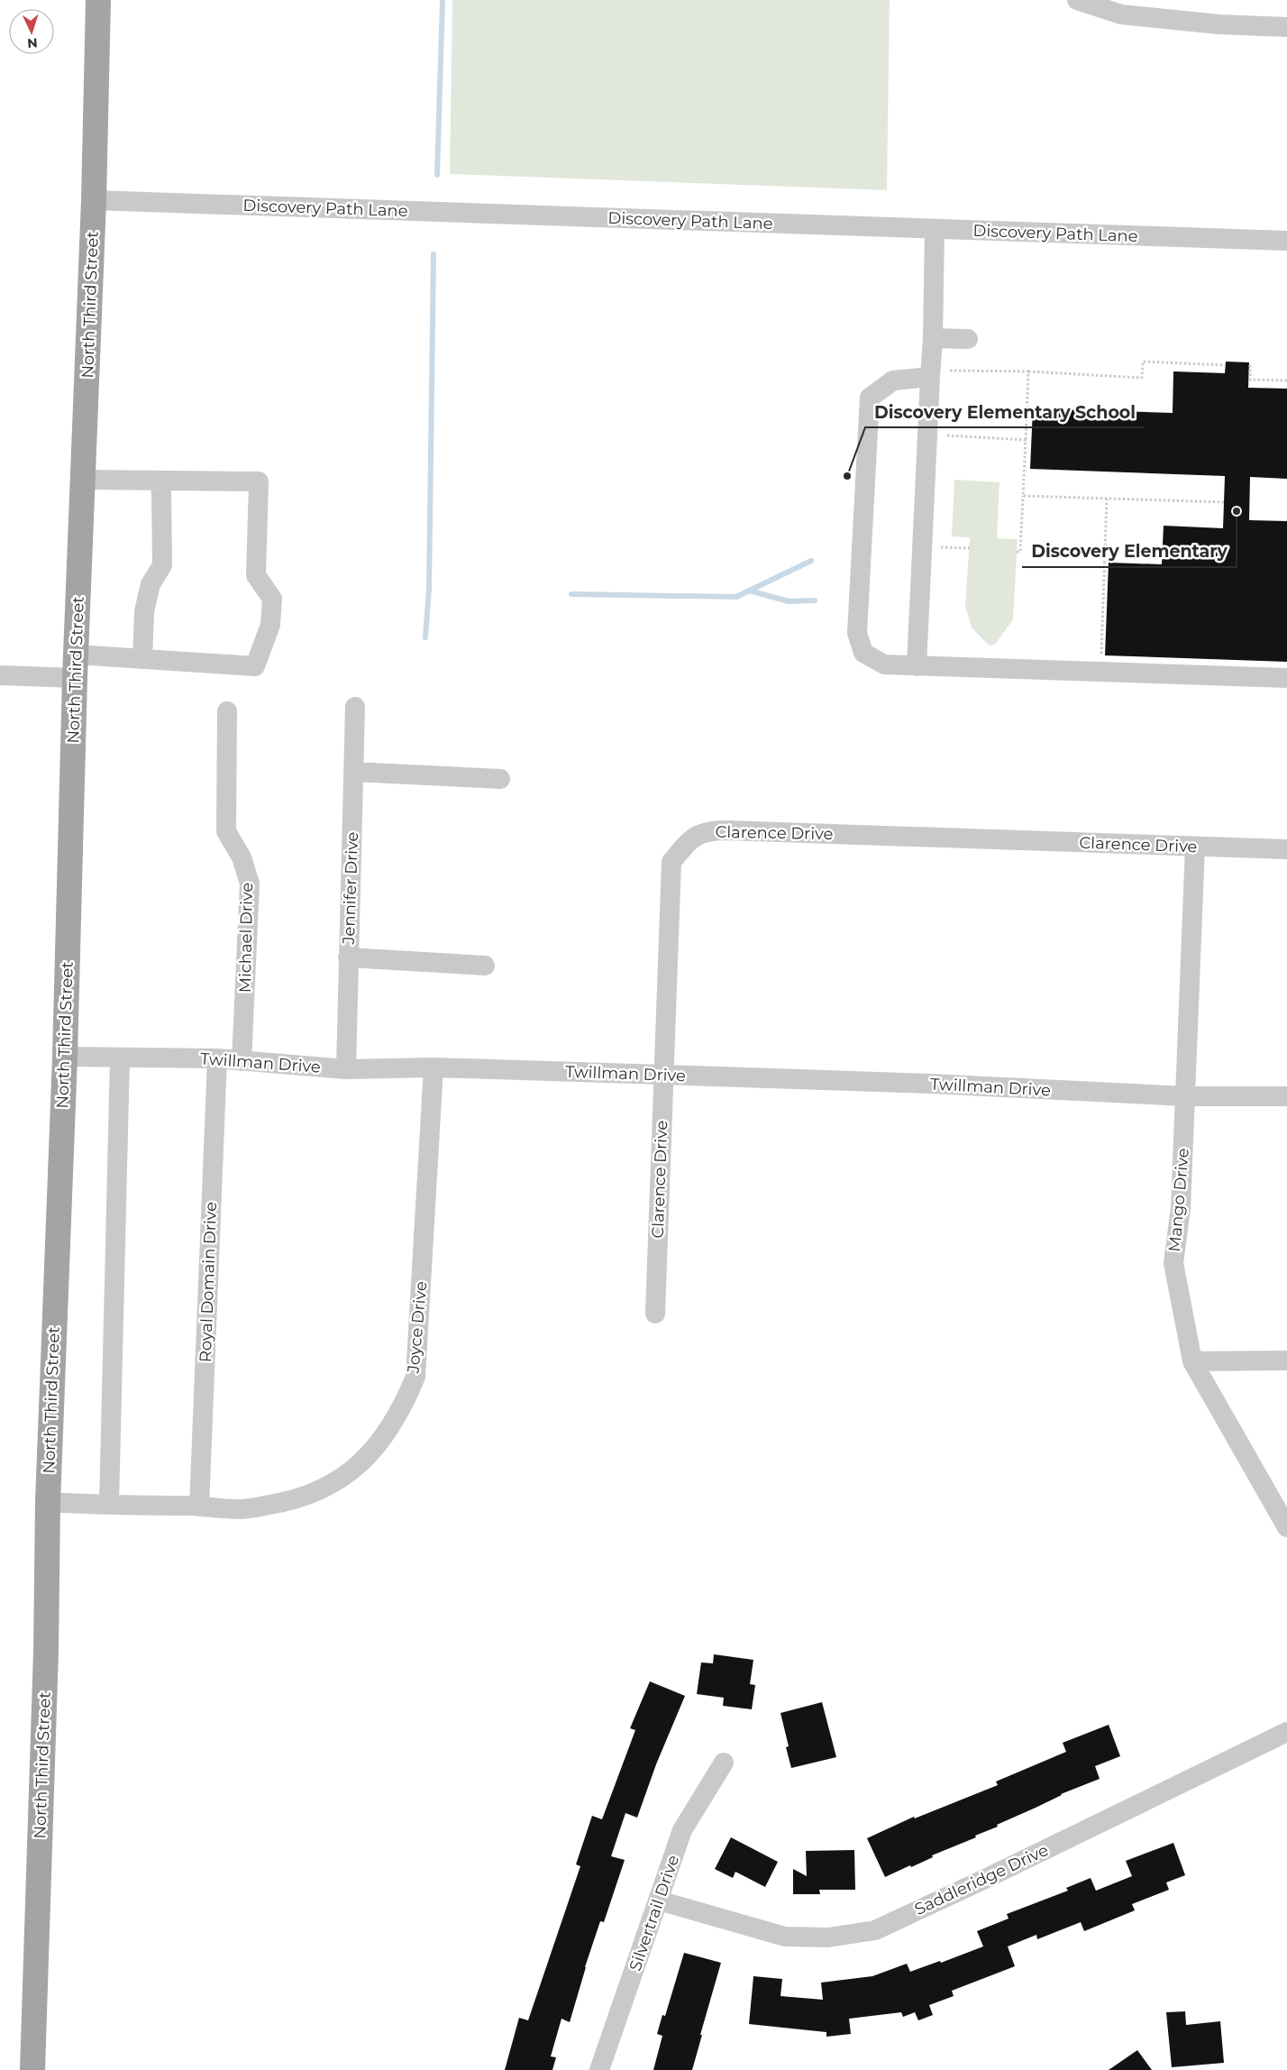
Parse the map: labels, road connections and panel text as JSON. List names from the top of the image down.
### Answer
{
  "streets": {
    "main road": ["North Third Street"],
    "street": [
      "Discovery Path Lane",
      "Clarence Drive",
      "Jennifer Drive",
      "Michael Drive",
      "Twillman Drive",
      "Mango Drive",
      "Royal Domain Drive",
      "Joyce Drive",
      "Saddleridge Drive",
      "Silvertrail Drive"
    ]
  },
  "crossings": [
    ["Discovery Path Lane", "North Third Street"],
    ["North Third Street", "Twillman Drive"],
    ["North Third Street", "Joyce Drive"],
    ["Clarence Drive", "Twillman Drive"],
    ["Clarence Drive", "Mango Drive"],
    ["Jennifer Drive", "Twillman Drive"],
    ["Michael Drive", "Twillman Drive"],
    ["Twillman Drive", "Mango Drive"],
    ["Twillman Drive", "Royal Domain Drive"],
    ["Twillman Drive", "Joyce Drive"],
    ["Royal Domain Drive", "Joyce Drive"],
    ["Saddleridge Drive", "Silvertrail Drive"]
  ],
  "places": ["Discovery Elementary School", "Discovery Elementary"],
  "north": "bottom"
}
